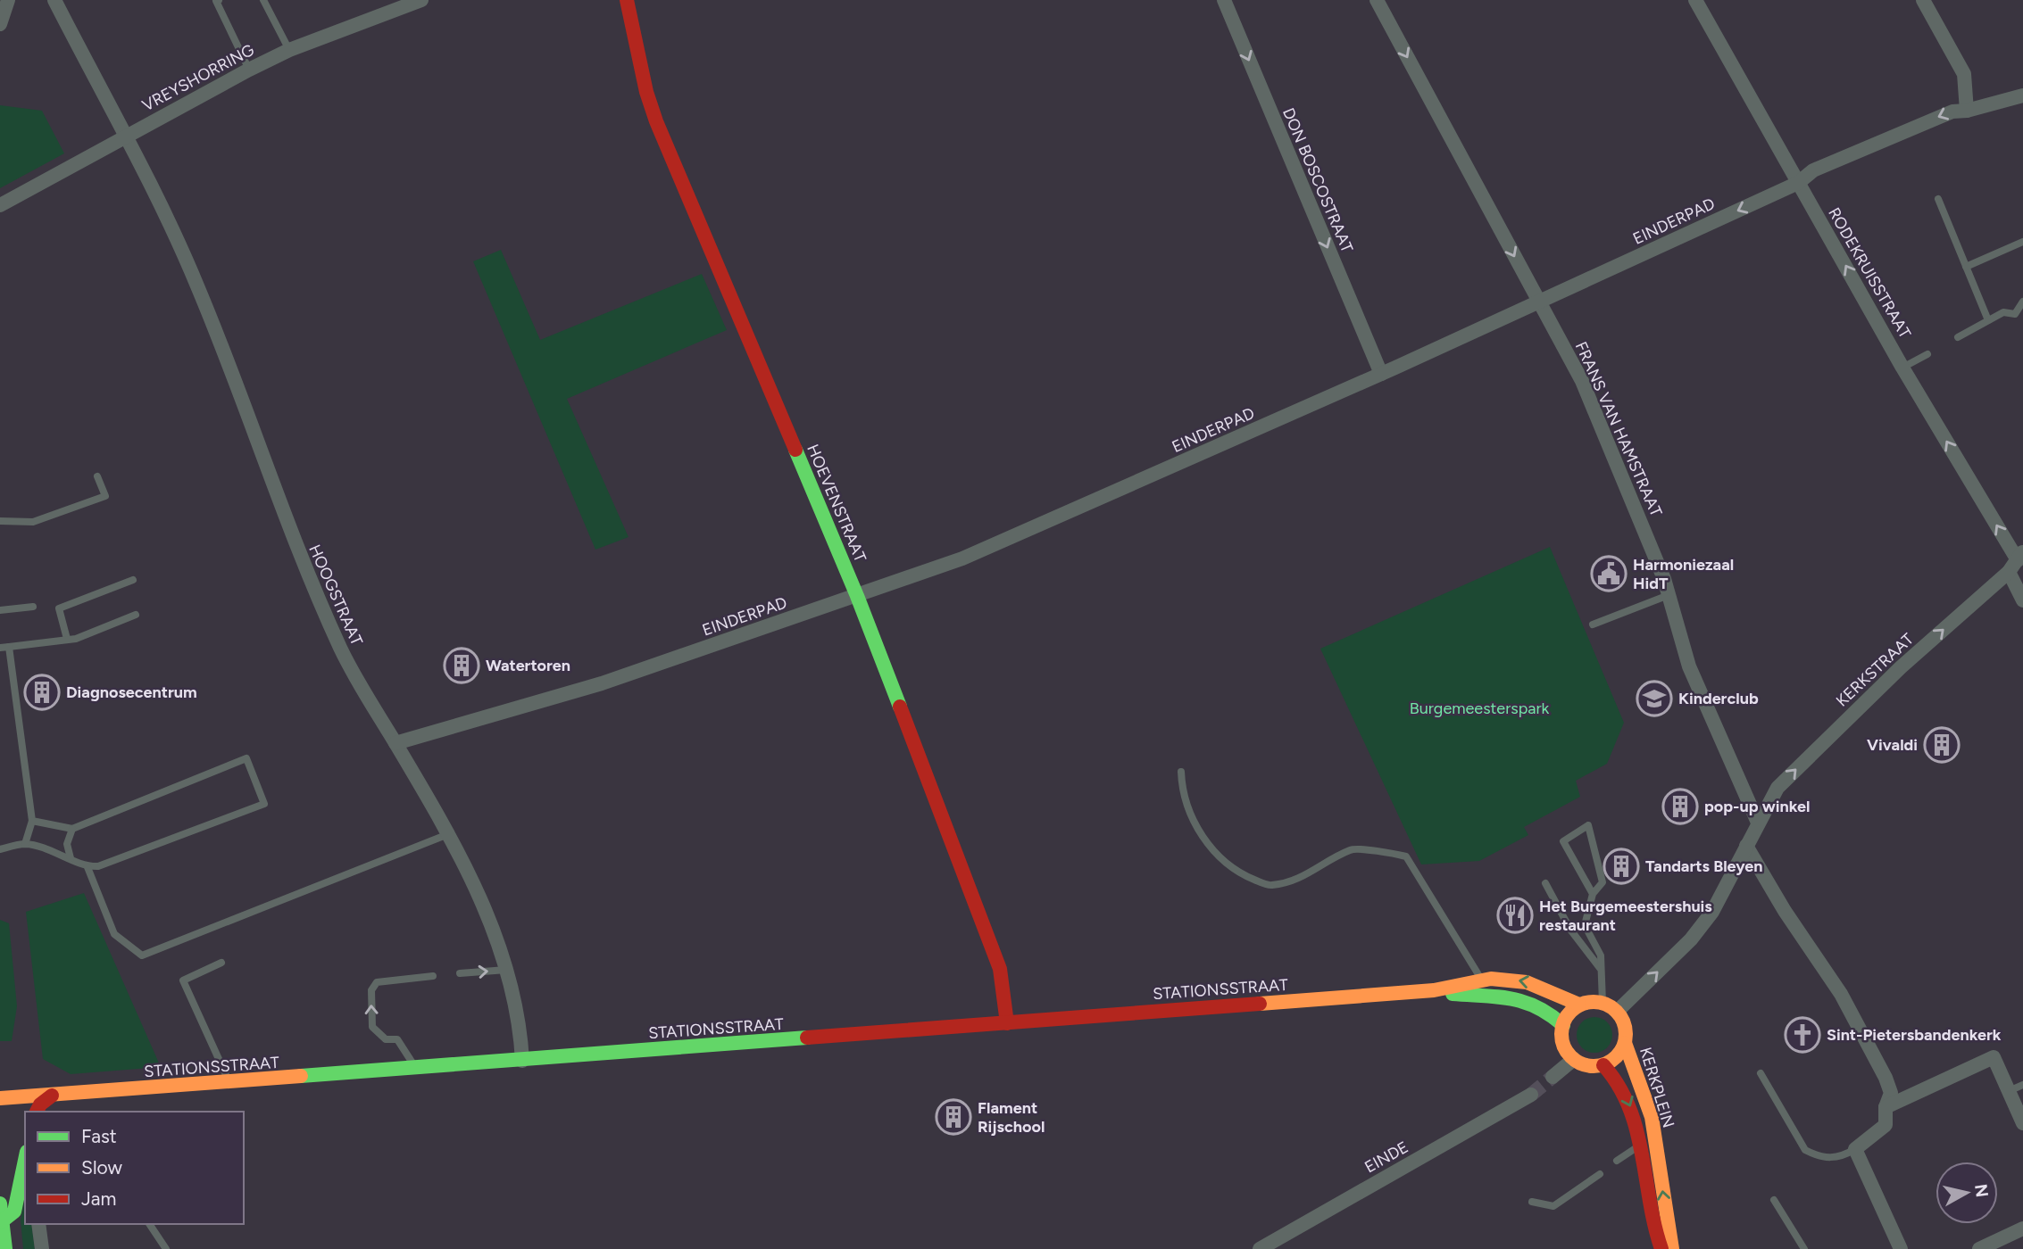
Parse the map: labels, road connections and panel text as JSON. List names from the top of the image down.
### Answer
{
  "streets": {
    "main road": ["HOEVENSTRAAT", "STATIONSSTRAAT", "KERKPLEIN"],
    "street": [
      "VREYSHORRING",
      "DON BOSCOSTRAAT",
      "EINDERPAD",
      "RODEKRUISSTRAAT",
      "FRANS VAN HAMSTRAAT",
      "HOOGSTRAAT",
      "KERKSTRAAT",
      "EINDE"
    ]
  },
  "crossings": [
    ["VREYSHORRING", "HOOGSTRAAT"],
    ["DON BOSCOSTRAAT", "EINDERPAD"],
    ["EINDERPAD", "RODEKRUISSTRAAT"],
    ["EINDERPAD", "FRANS VAN HAMSTRAAT"],
    ["EINDERPAD", "HOEVENSTRAAT"],
    ["EINDERPAD", "HOOGSTRAAT"],
    ["RODEKRUISSTRAAT", "KERKSTRAAT"],
    ["FRANS VAN HAMSTRAAT", "KERKSTRAAT"],
    ["HOEVENSTRAAT", "STATIONSSTRAAT"],
    ["HOOGSTRAAT", "STATIONSSTRAAT"],
    ["STATIONSSTRAAT", "KERKPLEIN"]
  ],
  "one_way": [
    "DON BOSCOSTRAAT",
    "RODEKRUISSTRAAT",
    "FRANS VAN HAMSTRAAT",
    "KERKSTRAAT"
  ],
  "parks": ["Burgemeesterspark"],
  "places": {
    "public building": ["Harmoniezaal HidT"],
    "building": [
      "Watertoren",
      "Diagnosecentrum",
      "Vivaldi",
      "pop-up winkel",
      "Tandarts Bleyen",
      "Flament Rijschool"
    ],
    "school or university": ["Kinderclub"],
    "restaurant": ["Het Burgemeestershuis restaurant"],
    "church": ["Sint-Pietersbandenkerk"]
  },
  "legend": ["Fast", "Slow", "Jam"],
  "north": "right"
}
